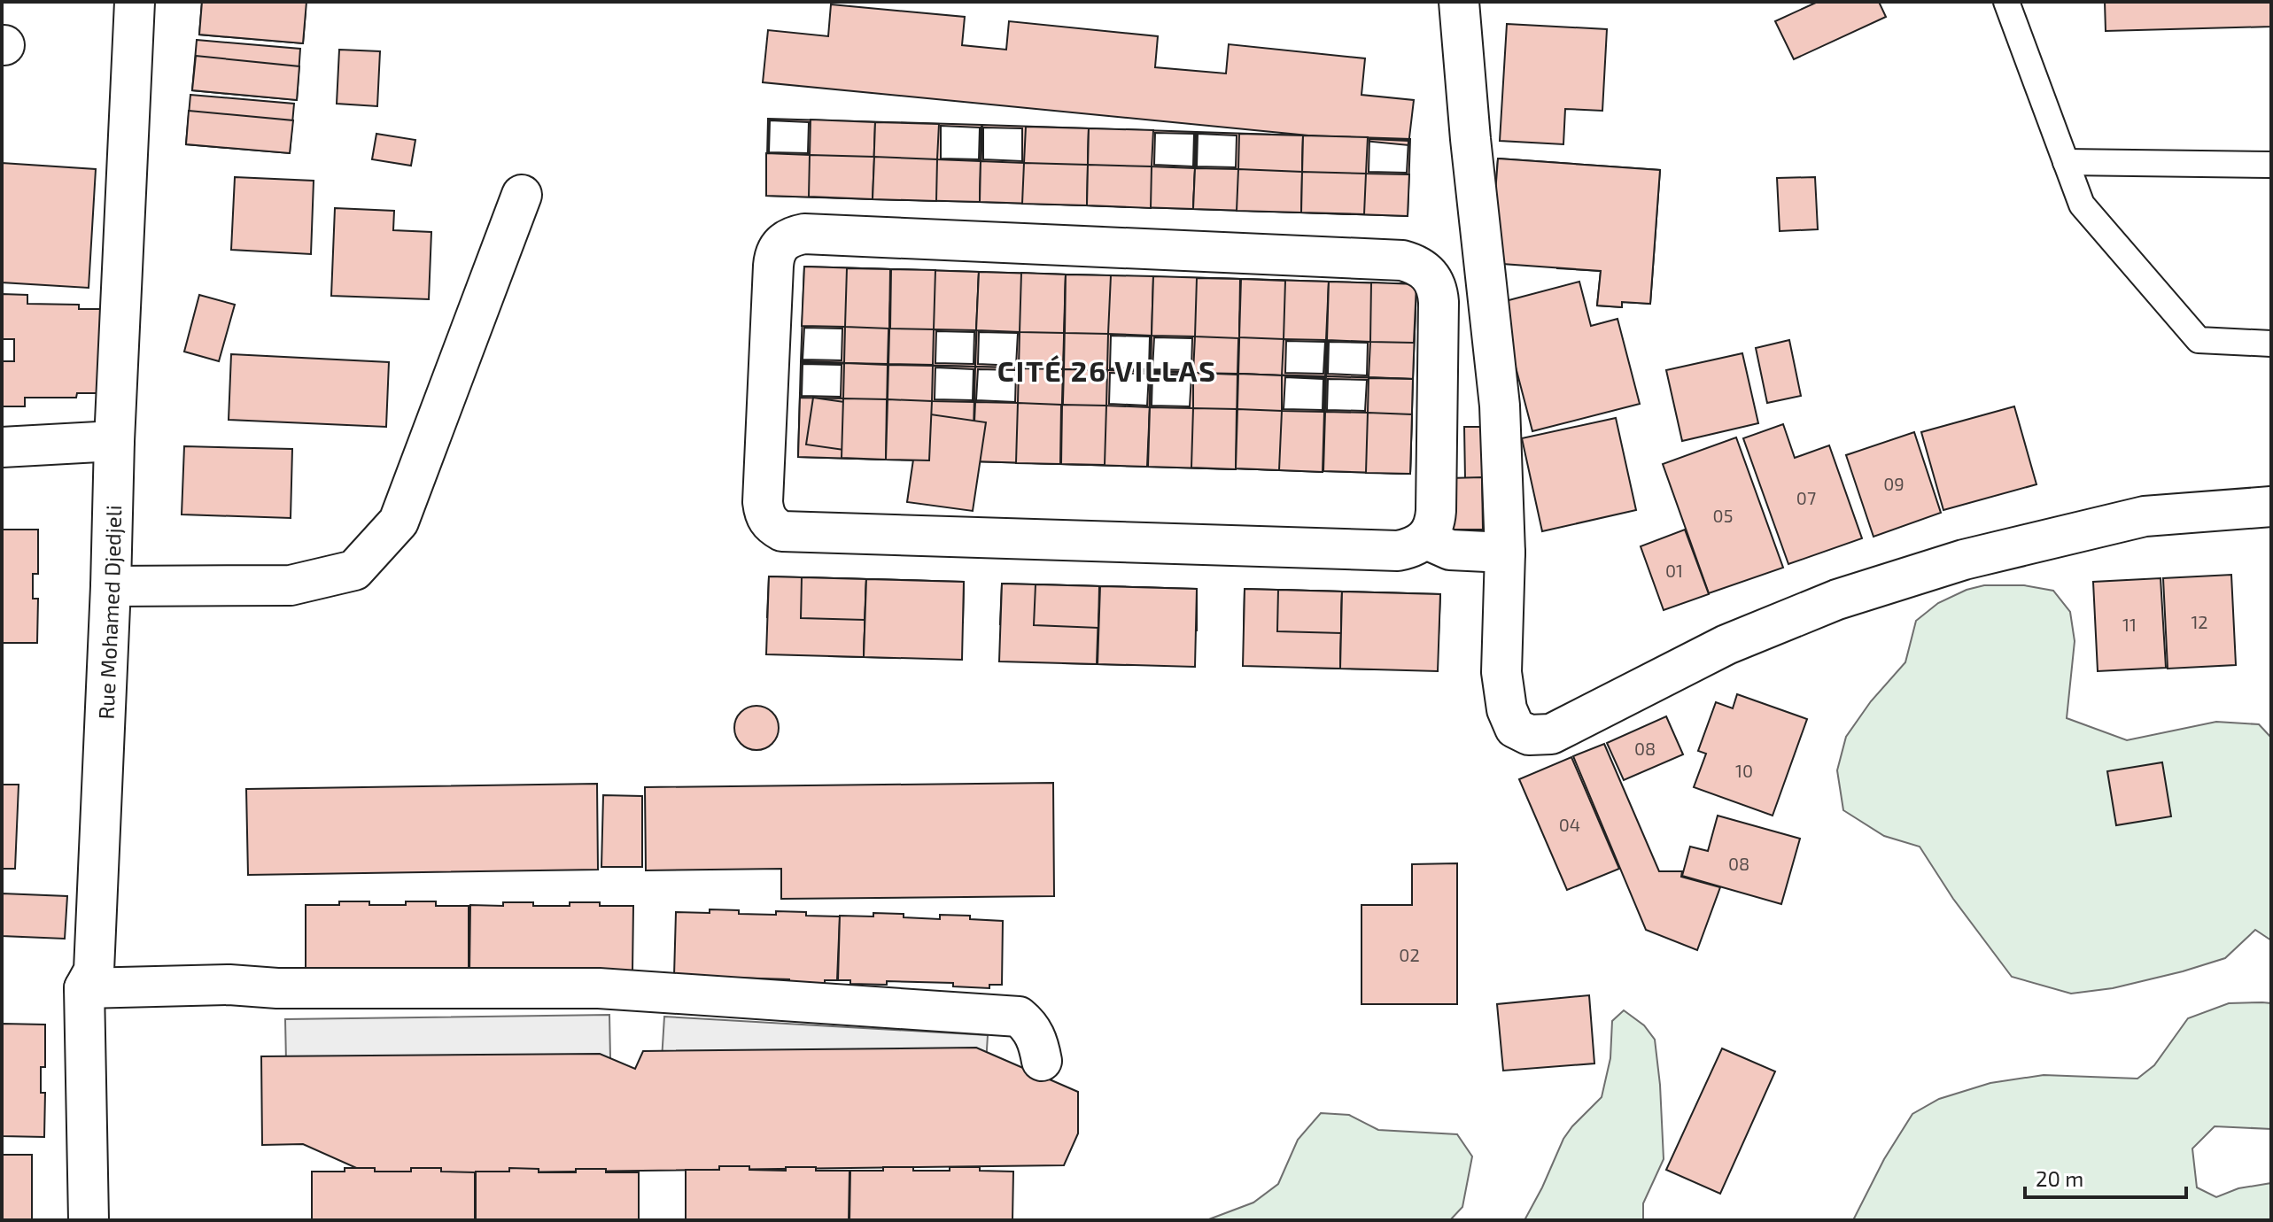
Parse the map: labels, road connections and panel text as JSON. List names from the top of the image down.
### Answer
{
  "streets": {
    "street": ["Rue Mohamed Djedjeli"]
  },
  "districts": ["CITÉ 26 VILLAS"],
  "house_numbers": [
    "09",
    "07",
    "05",
    "01",
    "12",
    "11",
    "08",
    "10",
    "04",
    "08",
    "02"
  ],
  "scale_bar": "20 m"
}
